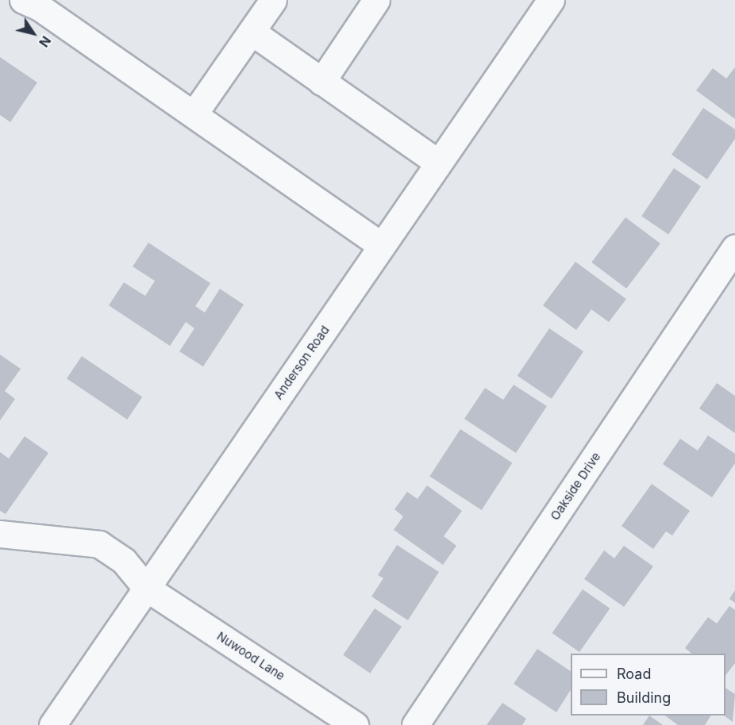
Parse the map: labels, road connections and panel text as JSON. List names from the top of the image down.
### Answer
{
  "streets": {
    "street": ["Anderson Road", "Oakside Drive", "Nuwood Lane"]
  },
  "crossings": [
    ["Anderson Road", "Nuwood Lane"]
  ],
  "legend": ["Road", "Building"],
  "north": "bottom right"
}
